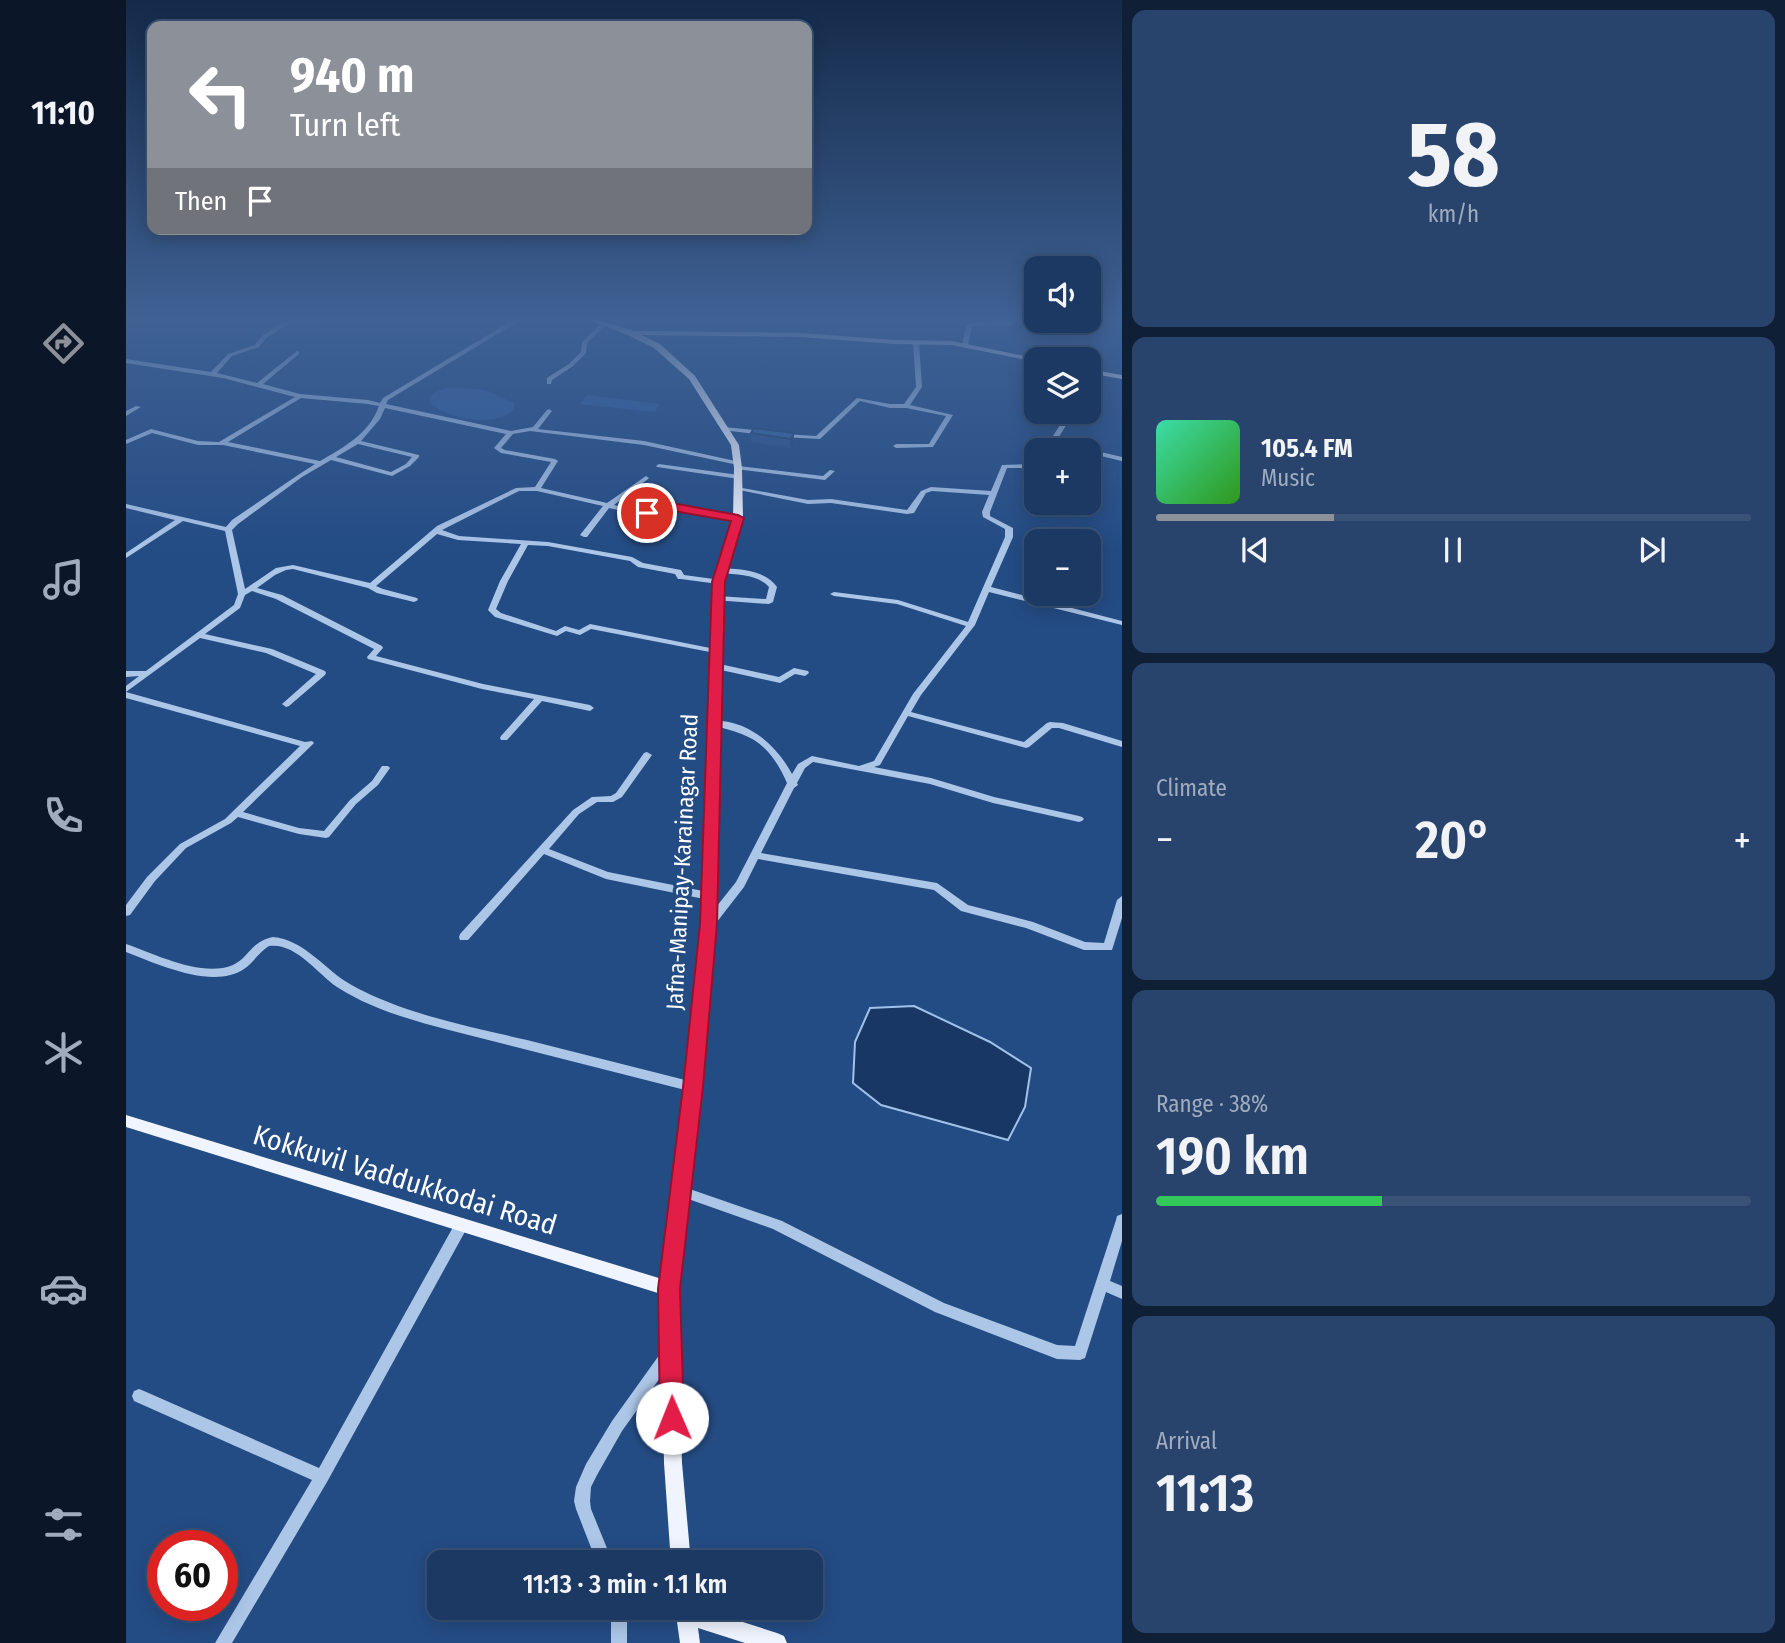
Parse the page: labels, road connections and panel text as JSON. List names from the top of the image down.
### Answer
{
  "streets": {
    "main road": ["Jafna-Manipay-Karainagar Road", "Kokkuvil Vaddukkodai Road"]
  },
  "crossings": [
    ["Jafna-Manipay-Karainagar Road", "Kokkuvil Vaddukkodai Road"]
  ],
  "page": {
    "tabs": "11:10",
    "tile": [
      ["58", "km/h"],
      "Climate",
      ["Range · 38%", "190 km"],
      ["Arrival", "11:13"]
    ],
    "turn": ["940 m", "Turn left"],
    "then": "Then",
    "map_buttons": ["+", "−"],
    "song": ["105.4 FM", "Music"],
    "heat": ["−", "20°", "+"],
    "limit": "60",
    "trip": "11:13 · 3 min · 1.1 km"
  }
}
